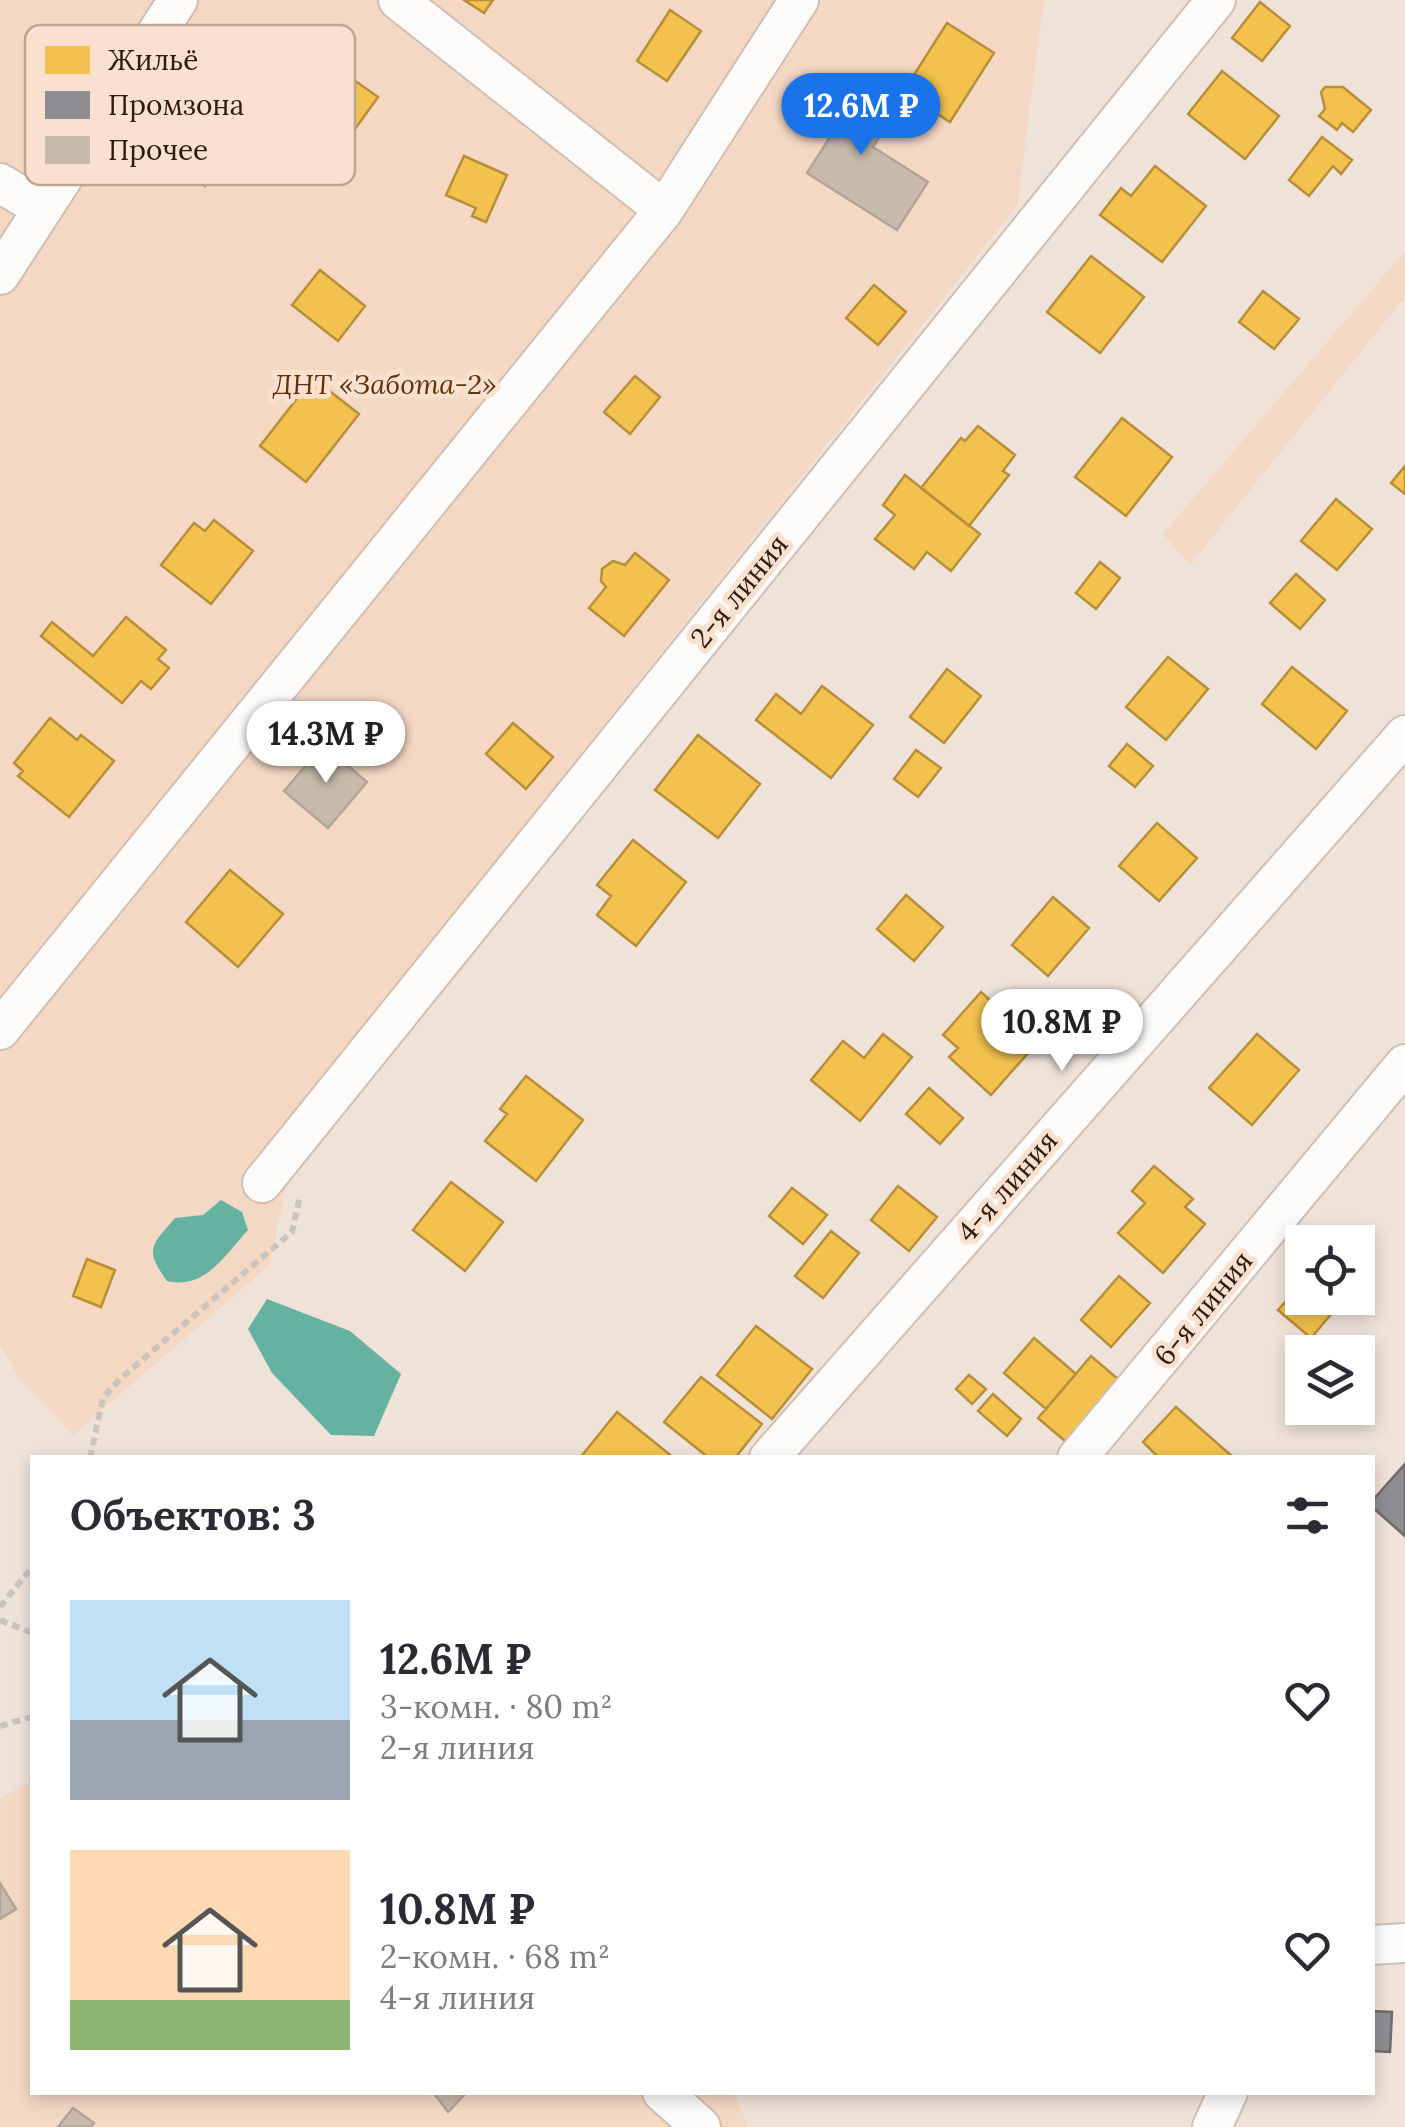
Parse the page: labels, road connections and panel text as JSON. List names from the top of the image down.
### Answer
{
  "streets": {
    "street": ["2-я линия", "4-я линия", "6-я линия"]
  },
  "parks": ["ДНТ «Забота-2»"],
  "legend": ["Жильё", "Промзона", "Прочее"],
  "page": {
    "price": ["12.6M ₽", "14.3M ₽", "10.8M ₽"],
    "heading": "Объектов: 3",
    "list": [
      {
        "name": "12.6M ₽",
        "note": "3-комн. · 80 m² · 2-я линия"
      },
      {
        "name": "10.8M ₽",
        "note": "2-комн. · 68 m² · 4-я линия"
      }
    ]
  }
}
